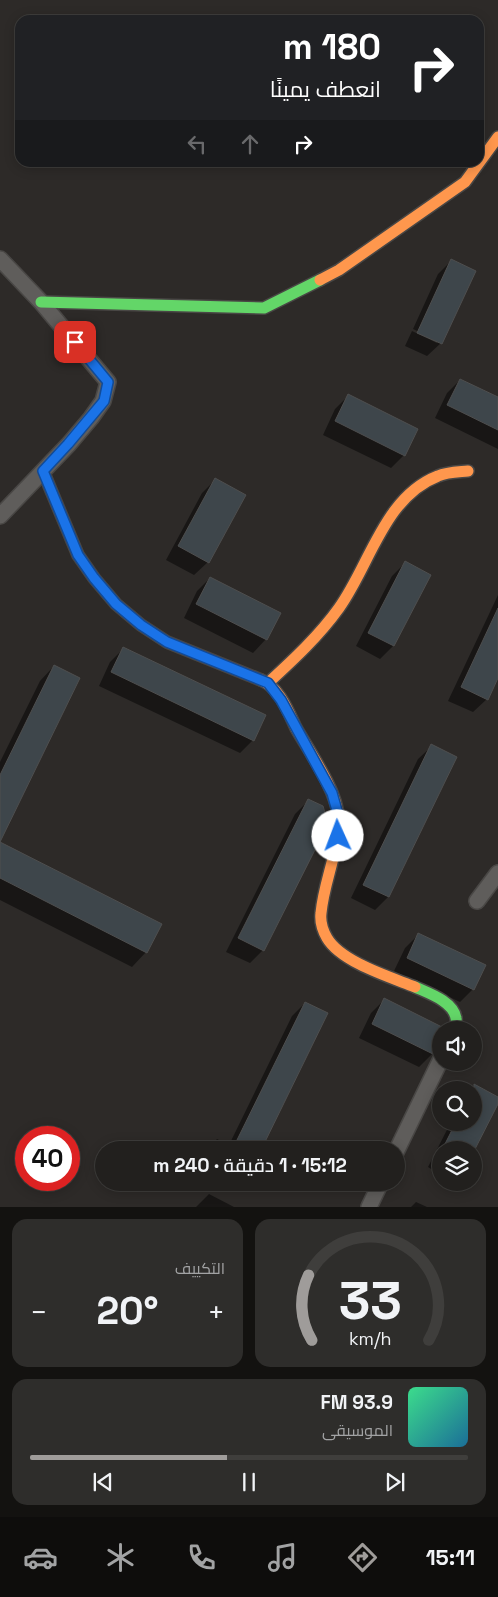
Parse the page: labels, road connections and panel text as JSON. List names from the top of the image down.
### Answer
{
  "page": {
    "turn": ["180 m", "انعطف يمينًا"],
    "limit": "40",
    "trip": "15:12 · 1 دقيقة · 240 m",
    "tile": "التكييف",
    "heat": ["−", "20°", "+"],
    "song": ["93.9 FM", "الموسيقى"],
    "tabs": "15:11",
    "gauge": ["33", "km/h"]
  }
}
